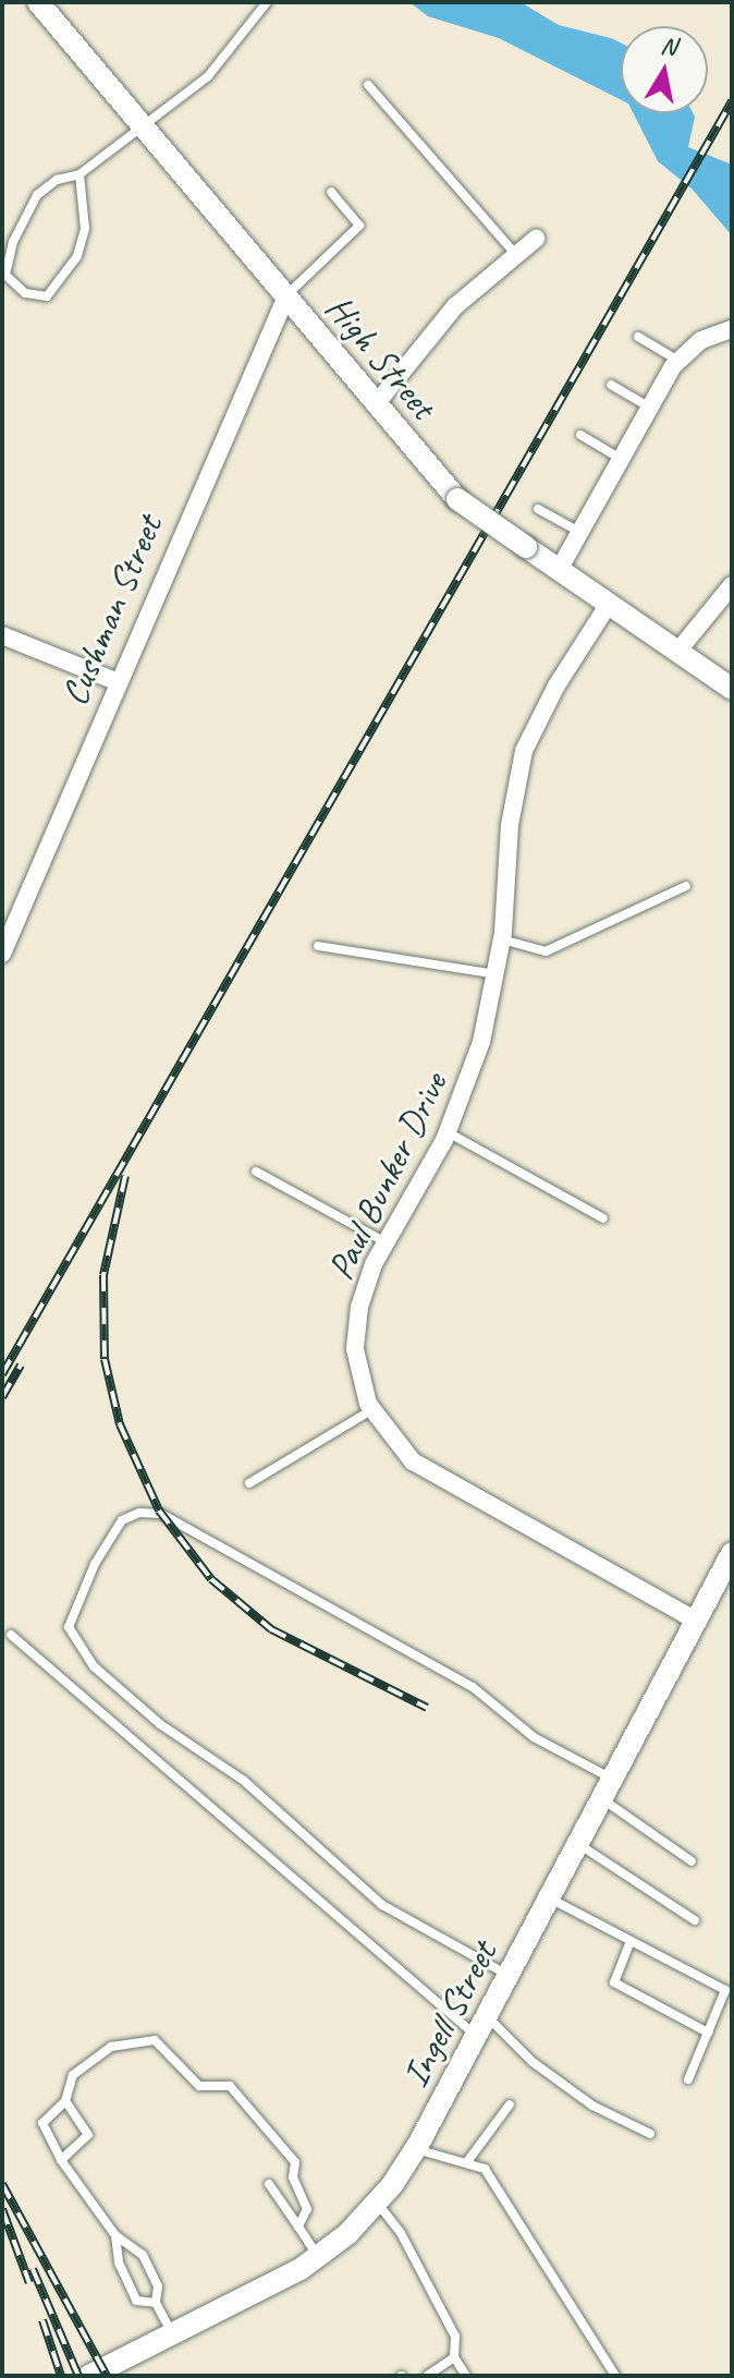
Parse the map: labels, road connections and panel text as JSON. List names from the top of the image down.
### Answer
{
  "streets": {
    "street": [
      "High Street",
      "Cushman Street",
      "Paul Bunker Drive",
      "Ingell Street"
    ]
  },
  "crossings": [
    ["High Street", "Cushman Street"],
    ["High Street", "Paul Bunker Drive"],
    ["Paul Bunker Drive", "Ingell Street"]
  ],
  "north": "top"
}
